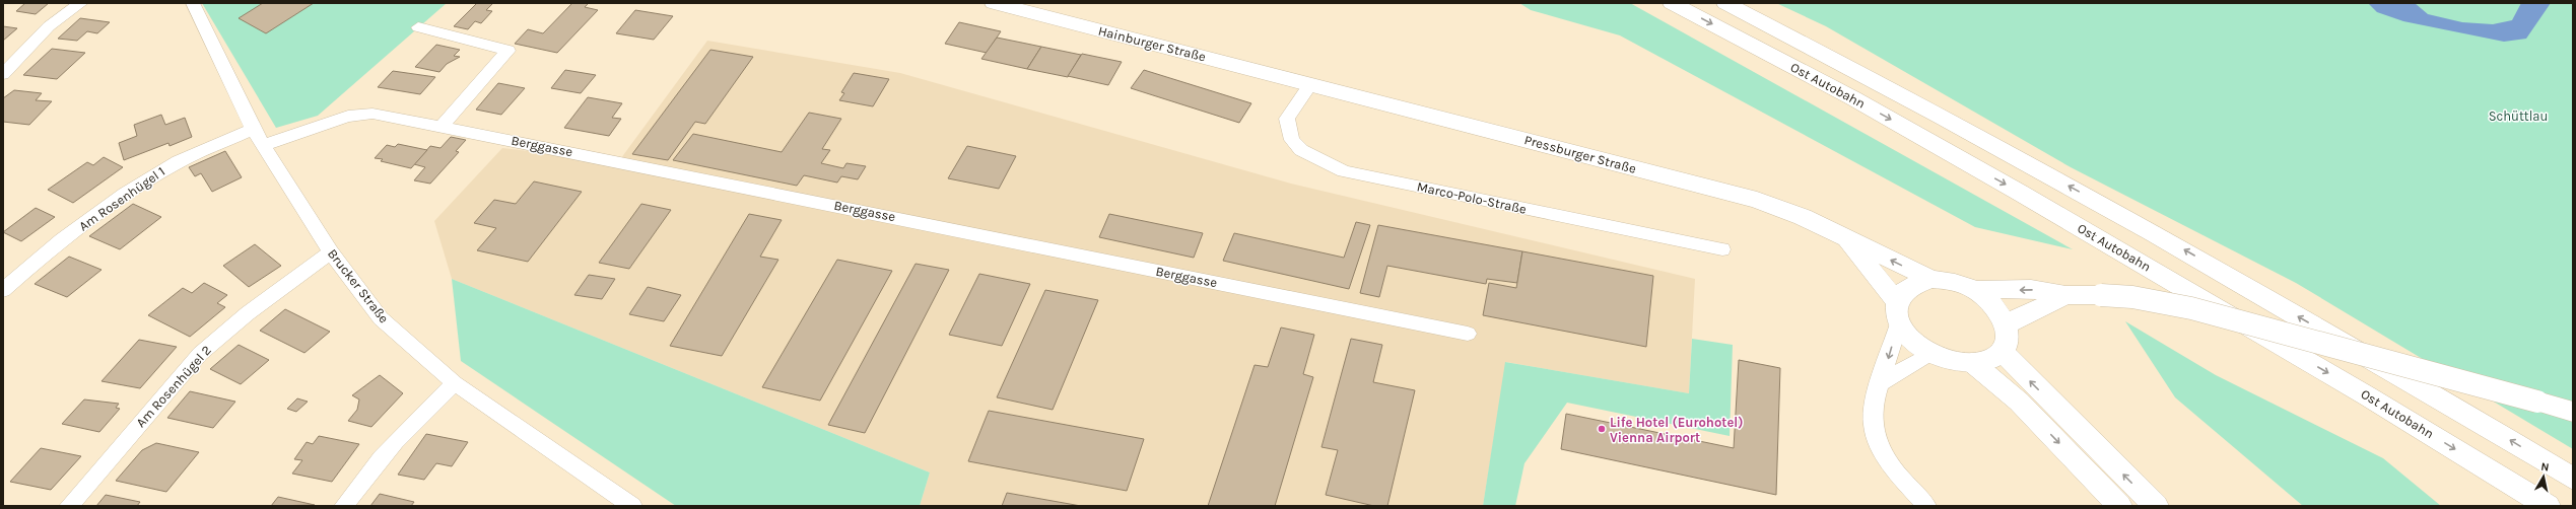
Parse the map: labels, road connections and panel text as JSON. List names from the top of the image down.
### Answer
{
  "streets": {
    "main road": ["Hainburger Straße", "Ost Autobahn", "Pressburger Straße"],
    "street": [
      "Berggasse",
      "Marco-Polo-Straße",
      "Am Rosenhügel 1",
      "Brucker Straße",
      "Am Rosenhügel 2"
    ]
  },
  "crossings": [
    ["Hainburger Straße", "Pressburger Straße"],
    ["Hainburger Straße", "Marco-Polo-Straße"],
    ["Berggasse", "Brucker Straße"],
    ["Pressburger Straße", "Marco-Polo-Straße"],
    ["Am Rosenhügel 1", "Brucker Straße"],
    ["Brucker Straße", "Am Rosenhügel 2"]
  ],
  "parks": ["Schüttlau"],
  "places": ["Life Hotel (Eurohotel) Vienna Airport"],
  "north": "top"
}
